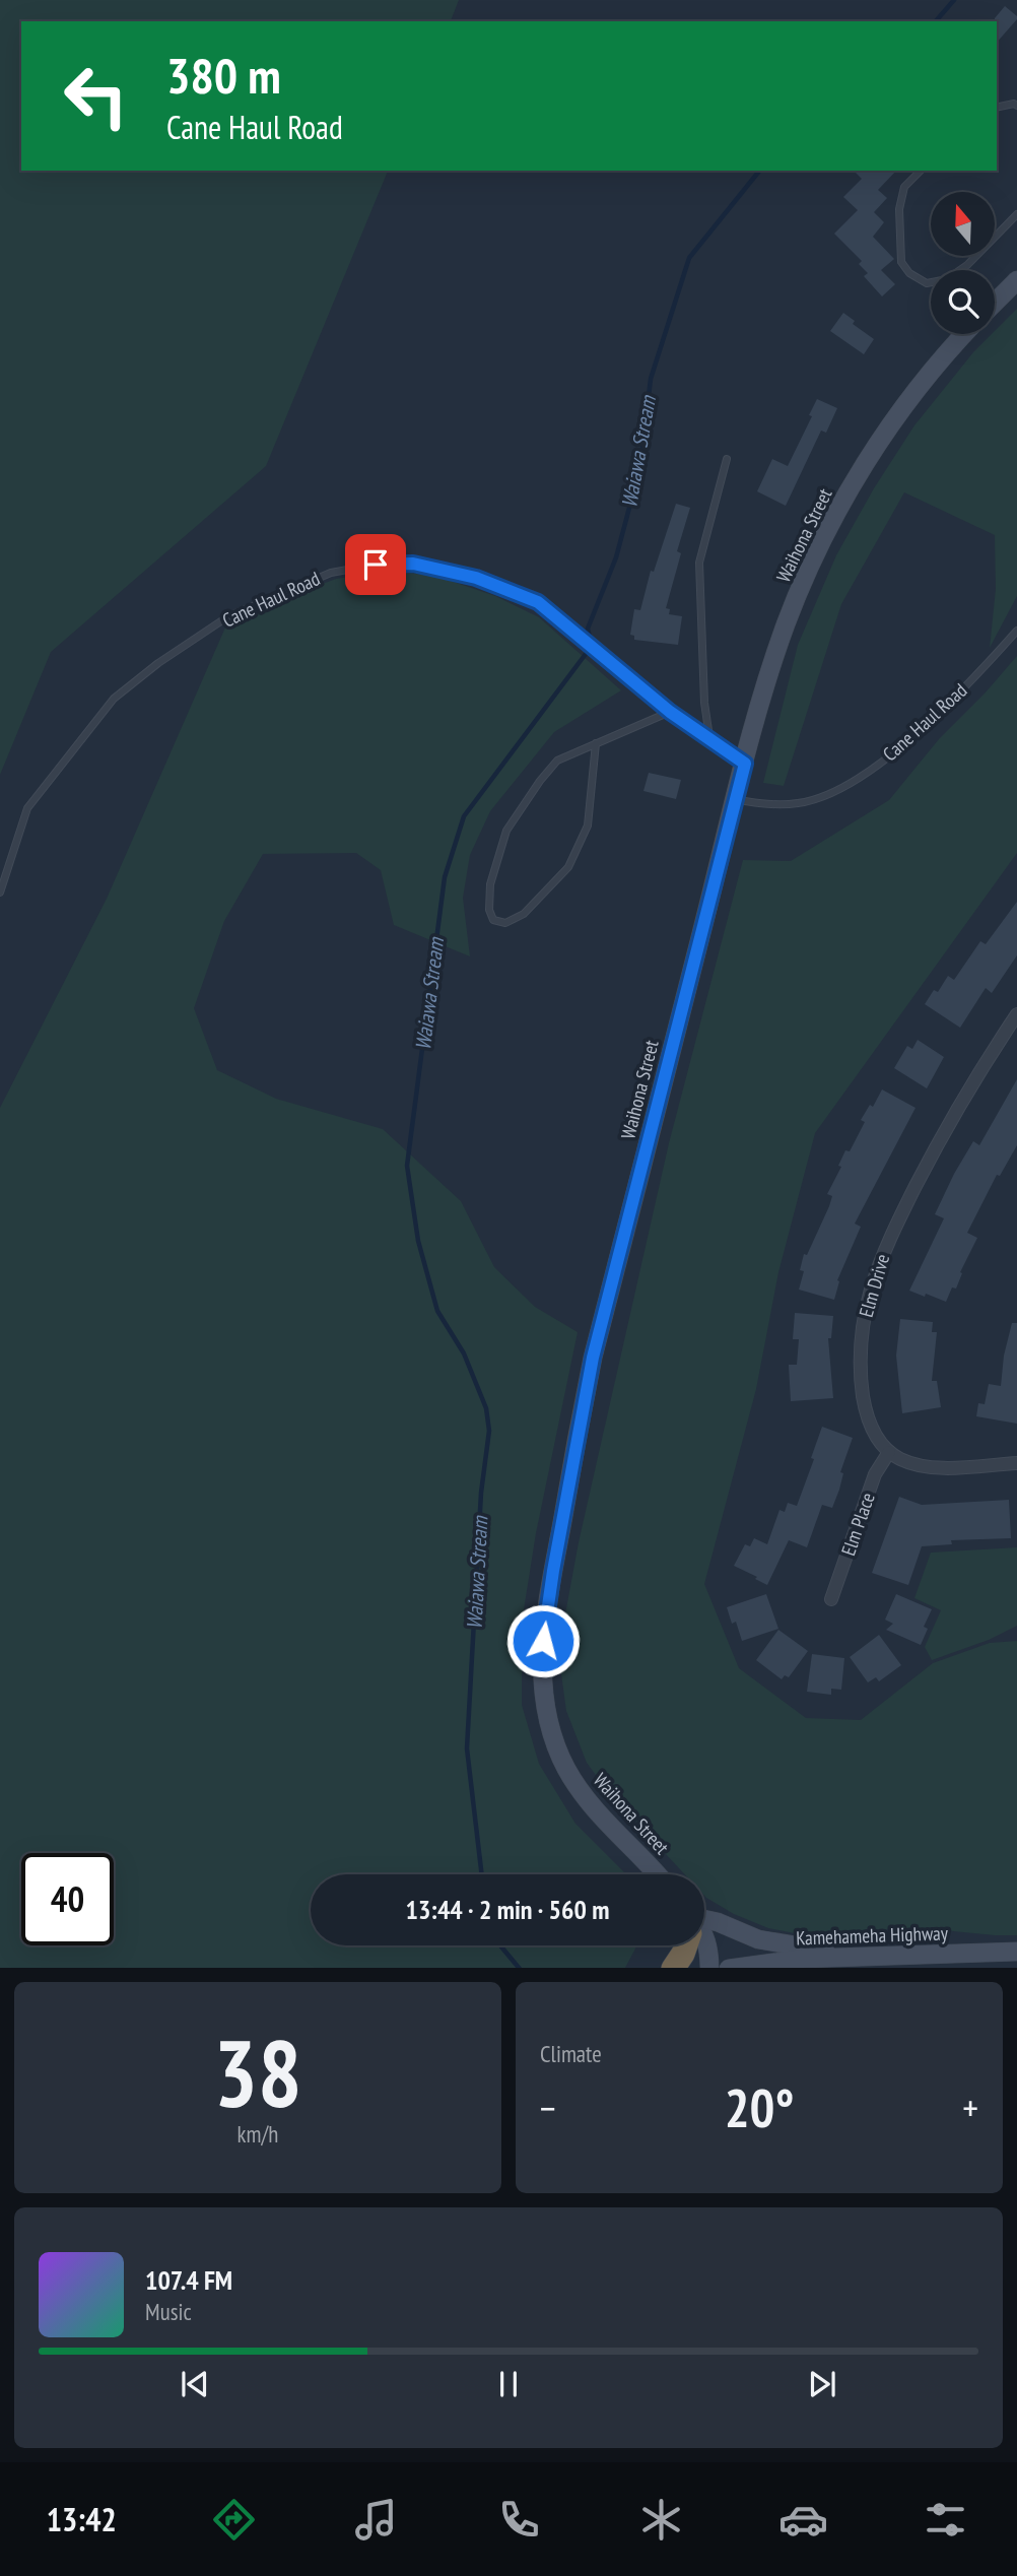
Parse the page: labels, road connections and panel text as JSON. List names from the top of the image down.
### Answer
{
  "streets": {
    "street": [
      "Waihona Street",
      "Elm Drive",
      "Elm Place",
      "Kamehameha Highway"
    ],
    "lane": ["Cane Haul Road"]
  },
  "crossings": [
    ["Waihona Street", "Cane Haul Road"],
    ["Elm Drive", "Elm Place"]
  ],
  "water": ["Waiawa Stream"],
  "north": "top",
  "page": {
    "turn": ["380 m", "Cane Haul Road"],
    "limit": "40",
    "trip": "13:44 · 2 min · 560 m",
    "tile": [
      ["38", "km/h"],
      "Climate"
    ],
    "heat": ["−", "20°", "+"],
    "song": ["107.4 FM", "Music"],
    "tabs": "13:42"
  }
}
